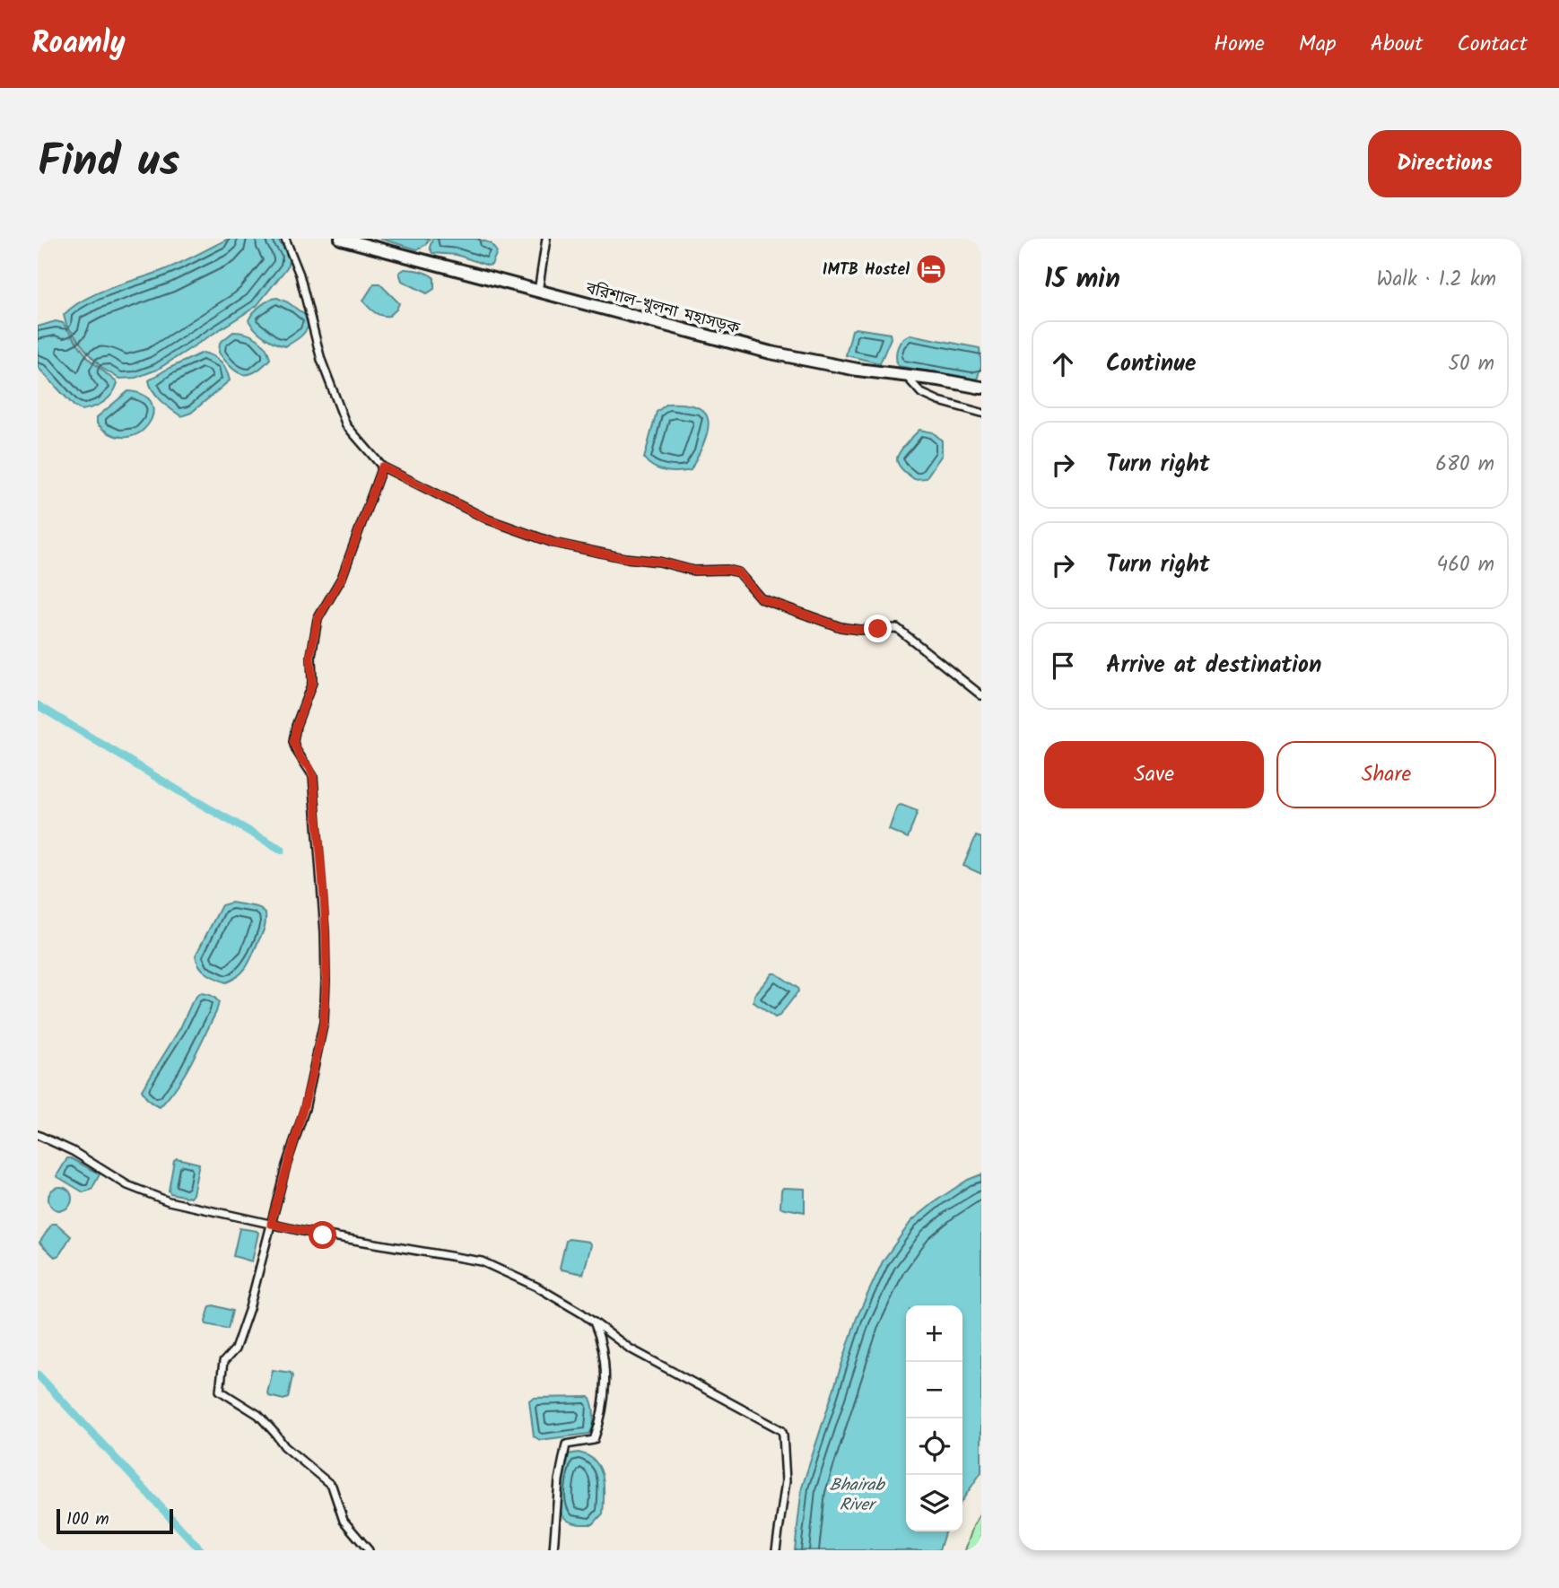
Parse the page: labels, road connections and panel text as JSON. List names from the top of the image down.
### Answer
{
  "streets": {
    "highway": ["বরিশাল-খুলনা মহাসড়ক"]
  },
  "water": ["Bhairab River"],
  "places": {
    "hotel": ["IMTB Hostel"]
  },
  "scale_bar": "100 m",
  "page": {
    "header": "Roamly",
    "nav": [
      "Home",
      "Map",
      "About",
      "Contact"
    ],
    "title": "Find us",
    "buttons": [
      "Directions",
      ["Save", "Share"]
    ],
    "heading": ["15 min", "Walk · 1.2 km"],
    "list": [
      ["Continue", "50 m"],
      ["Turn right", "680 m"],
      ["Turn right", "460 m"],
      "Arrive at destination"
    ],
    "map_buttons": ["+", "−"],
    "scale": "100 m"
  }
}
